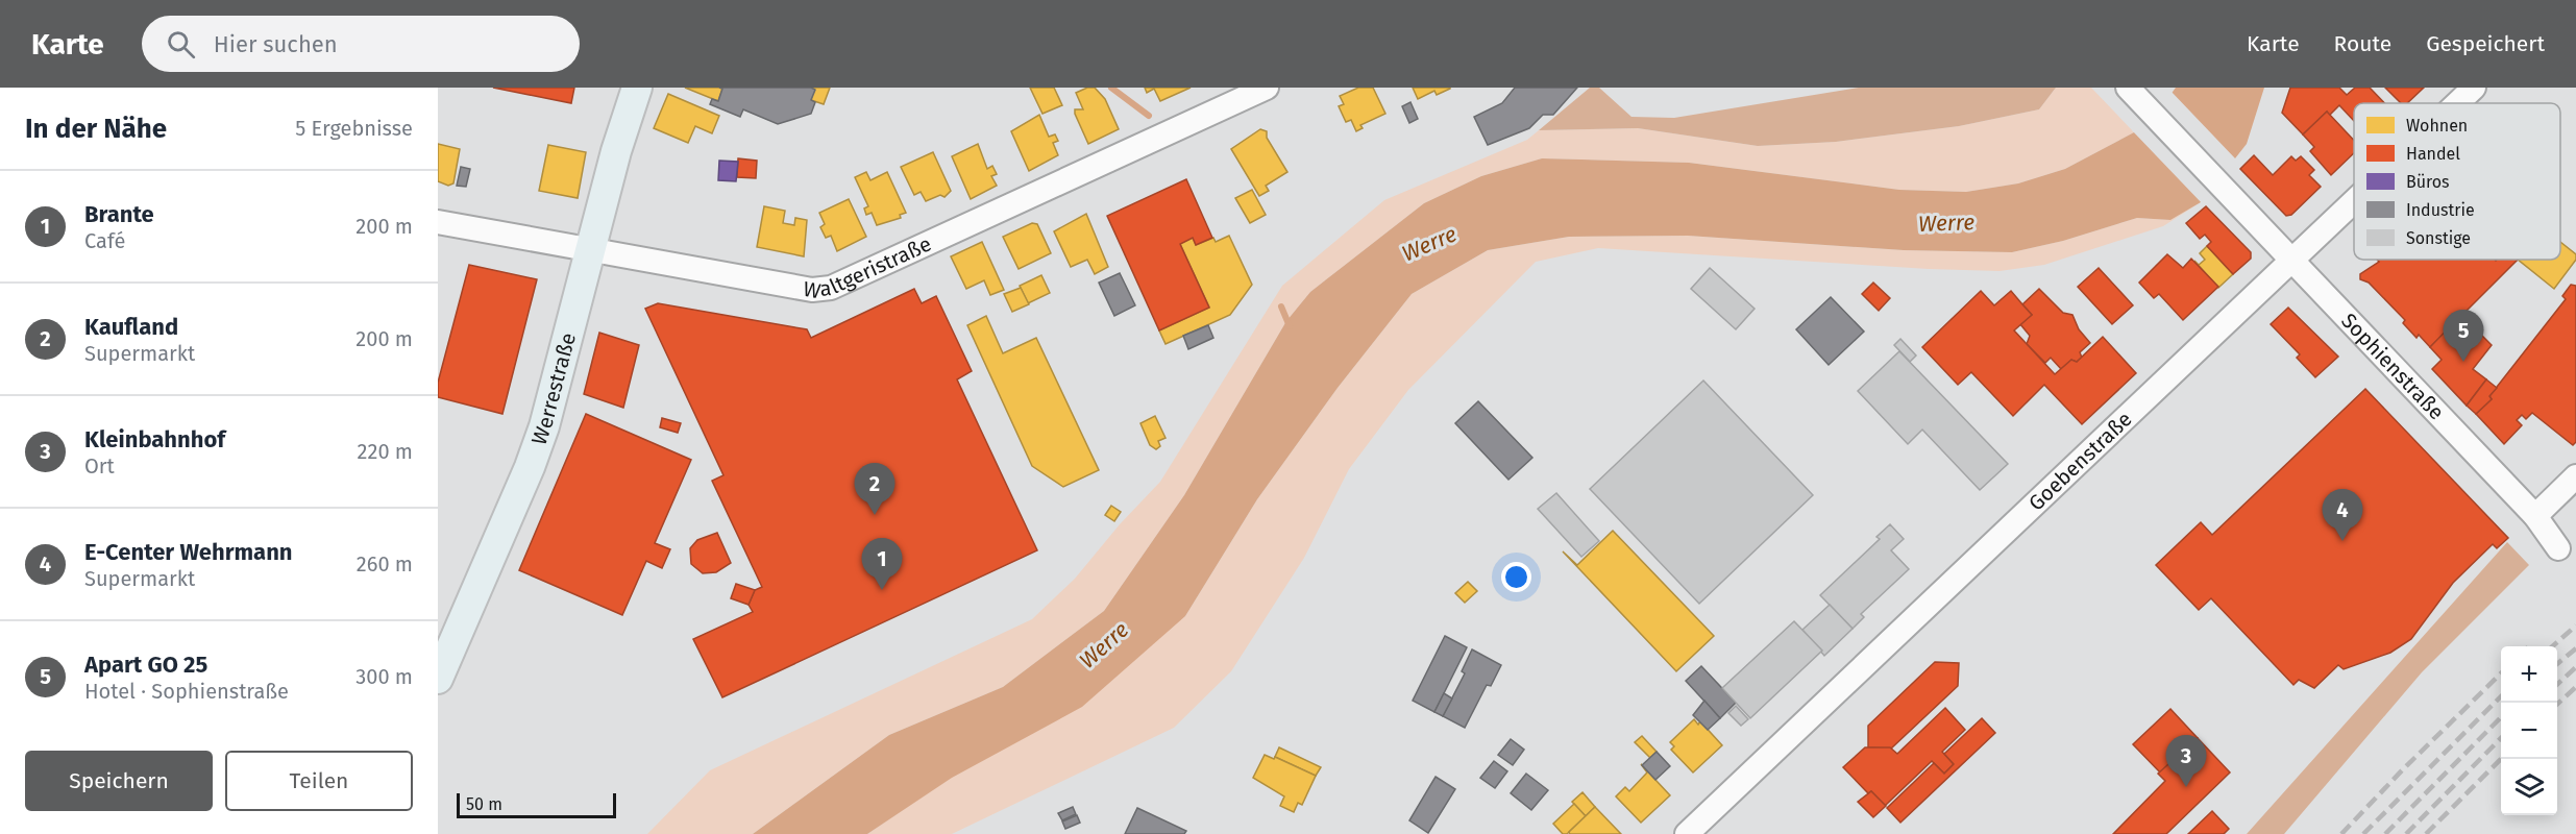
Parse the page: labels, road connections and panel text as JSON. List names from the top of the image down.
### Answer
{
  "streets": {
    "main road": ["Werrestraße"],
    "street": ["Waltgeristraße", "Sophienstraße", "Goebenstraße"]
  },
  "crossings": [
    ["Waltgeristraße", "Werrestraße"],
    ["Sophienstraße", "Goebenstraße"]
  ],
  "water": ["Werre"],
  "legend": [
    "Wohnen",
    "Handel",
    "Büros",
    "Industrie",
    "Sonstige"
  ],
  "scale_bar": "50 m",
  "page": {
    "header": "Karte",
    "search": "Hier suchen",
    "nav": ["Karte", "Route", "Gespeichert"],
    "heading": ["In der Nähe", "5 Ergebnisse"],
    "list": [
      {
        "mark": "1",
        "name": "Brante",
        "note": "Café",
        "value": "200 m"
      },
      {
        "mark": "2",
        "name": "Kaufland",
        "note": "Supermarkt",
        "value": "200 m"
      },
      {
        "mark": "3",
        "name": "Kleinbahnhof",
        "note": "Ort",
        "value": "220 m"
      },
      {
        "mark": "4",
        "name": "E-Center Wehrmann",
        "note": "Supermarkt",
        "value": "260 m"
      },
      {
        "mark": "5",
        "name": "Apart GO 25",
        "note": "Hotel · Sophienstraße",
        "value": "300 m"
      }
    ],
    "pins": [
      "5",
      "2",
      "4",
      "1",
      "3"
    ],
    "map_buttons": ["+", "−"],
    "buttons": ["Speichern", "Teilen"],
    "scale": "50 m"
  }
}
